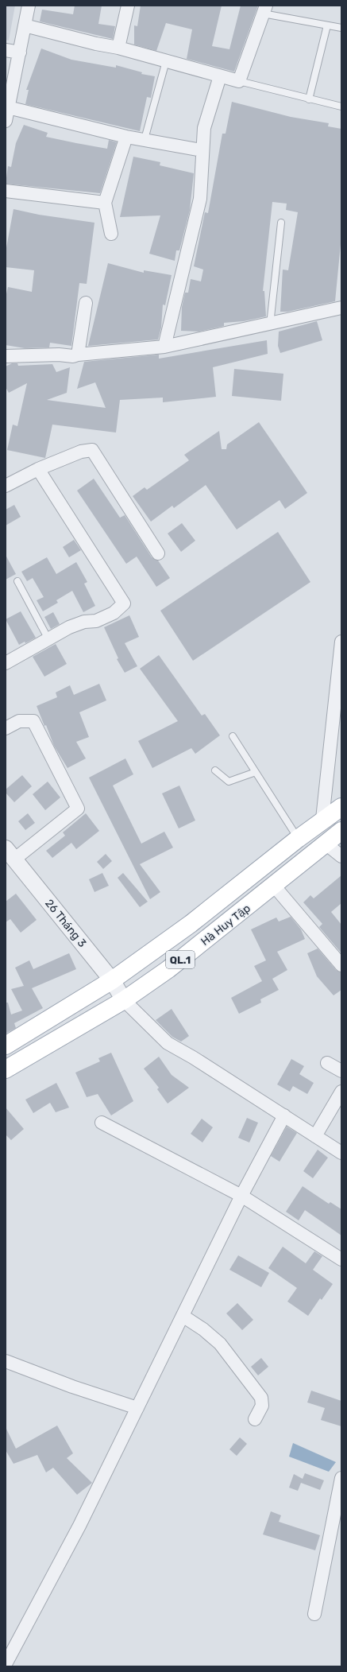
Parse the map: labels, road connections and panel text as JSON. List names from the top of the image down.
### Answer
{
  "streets": {
    "main road": ["Hà Huy Tập", "QL.1"],
    "street": ["26 Tháng 3"]
  },
  "crossings": [
    ["26 Tháng 3", "Hà Huy Tập"]
  ]
}
